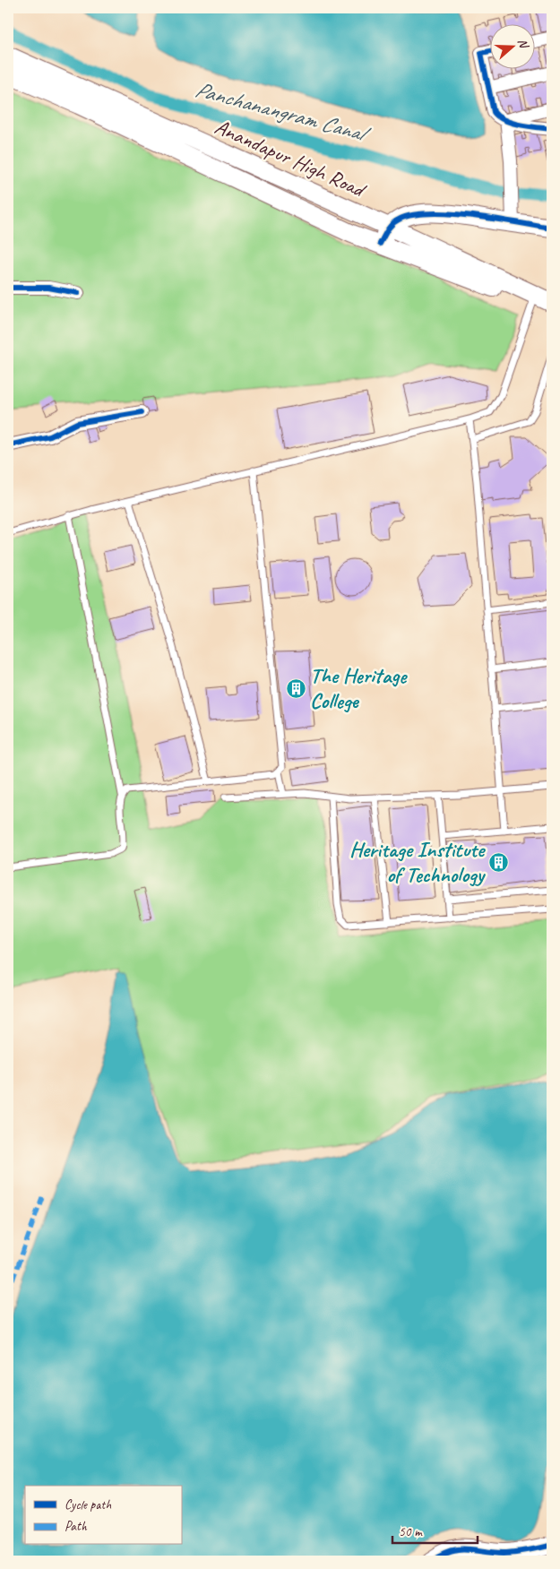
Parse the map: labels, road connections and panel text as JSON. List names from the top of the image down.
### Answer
{
  "streets": {
    "main road": ["Anandapur High Road"]
  },
  "water": ["Panchanangram Canal"],
  "places": {
    "building": ["The Heritage College", "Heritage Institute of Technology"]
  },
  "legend": ["Cycle path", "Path"],
  "scale_bar": "50 m",
  "north": "right"
}
